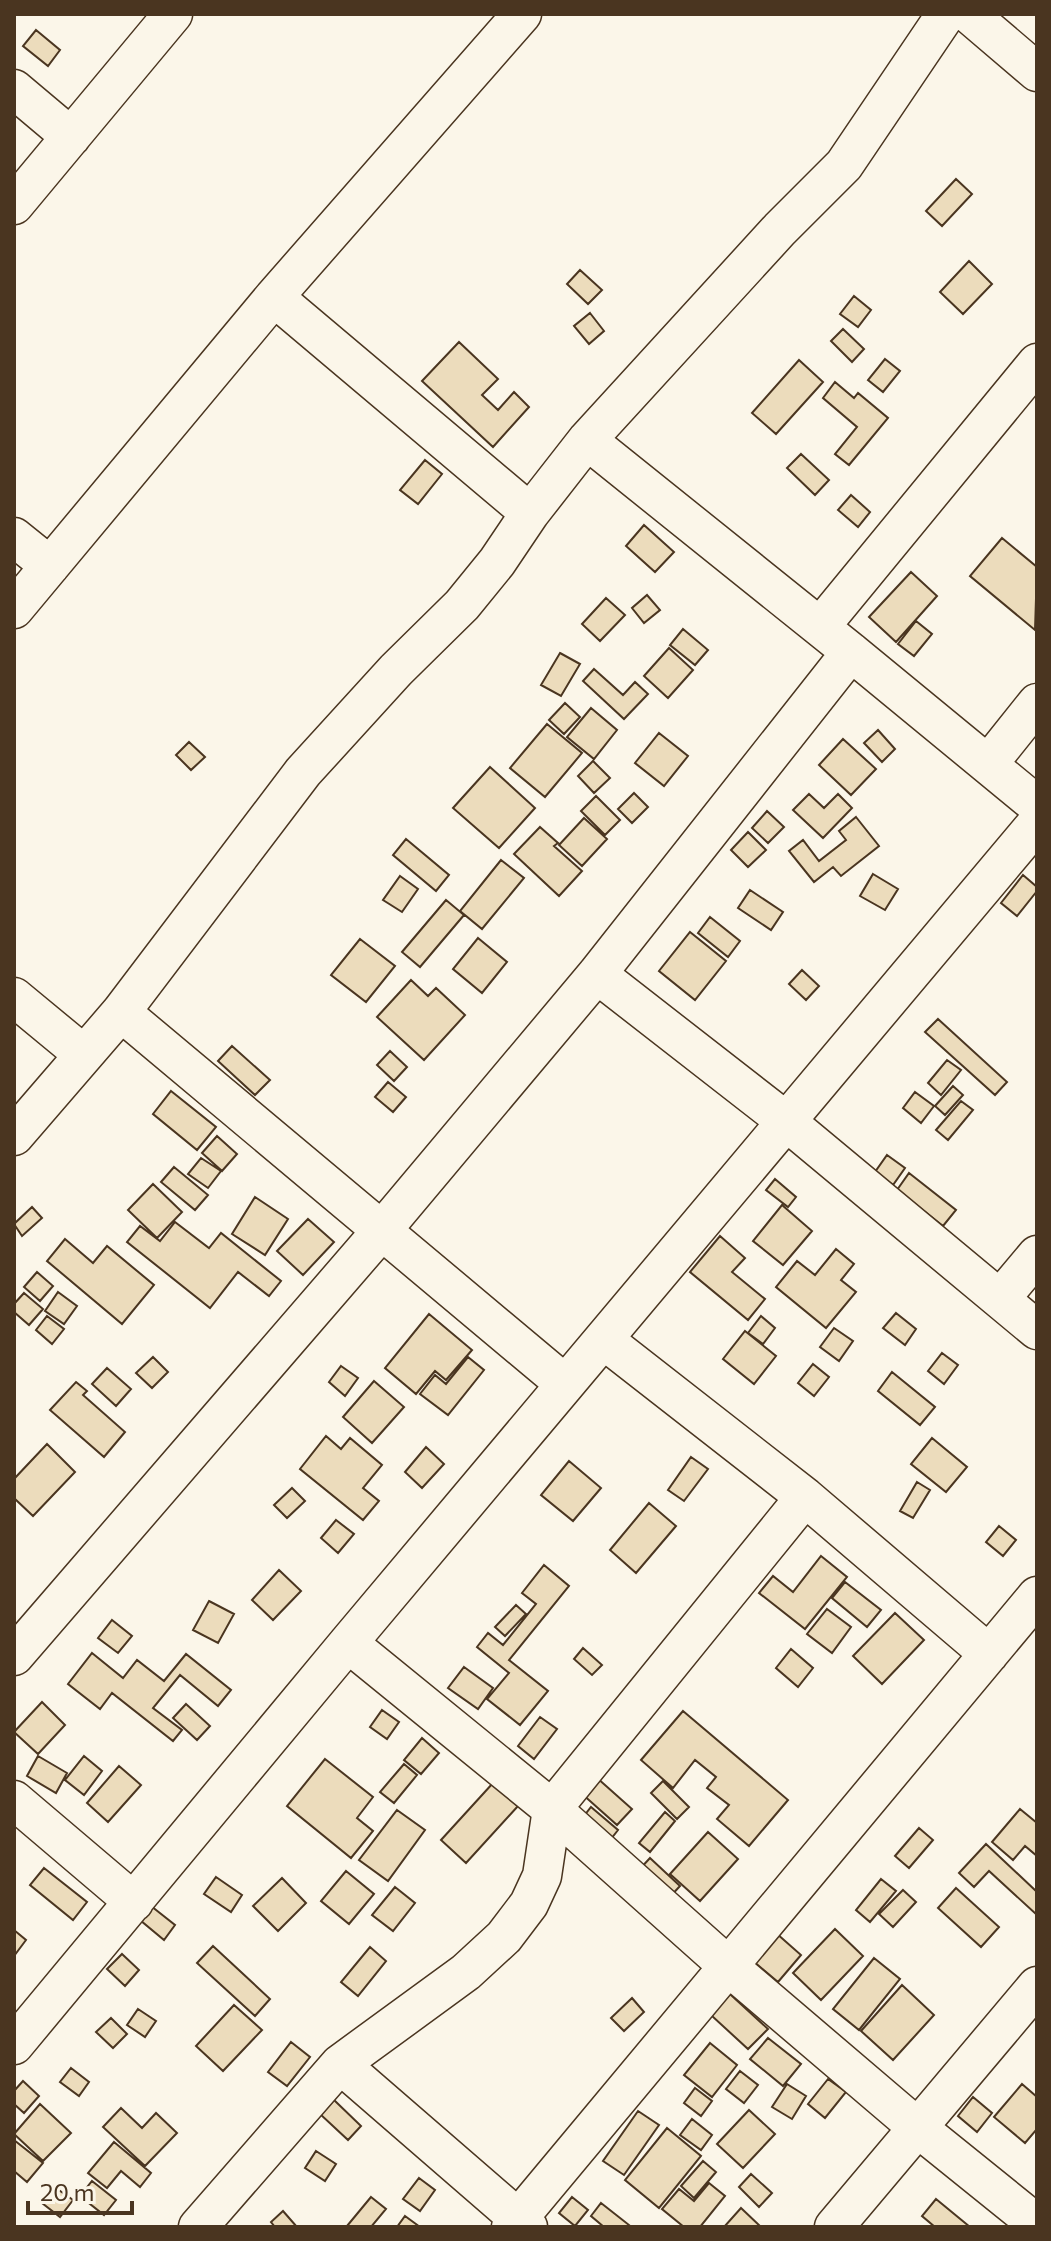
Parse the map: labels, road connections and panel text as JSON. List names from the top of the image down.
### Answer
{
  "scale_bar": "20 m"
}
